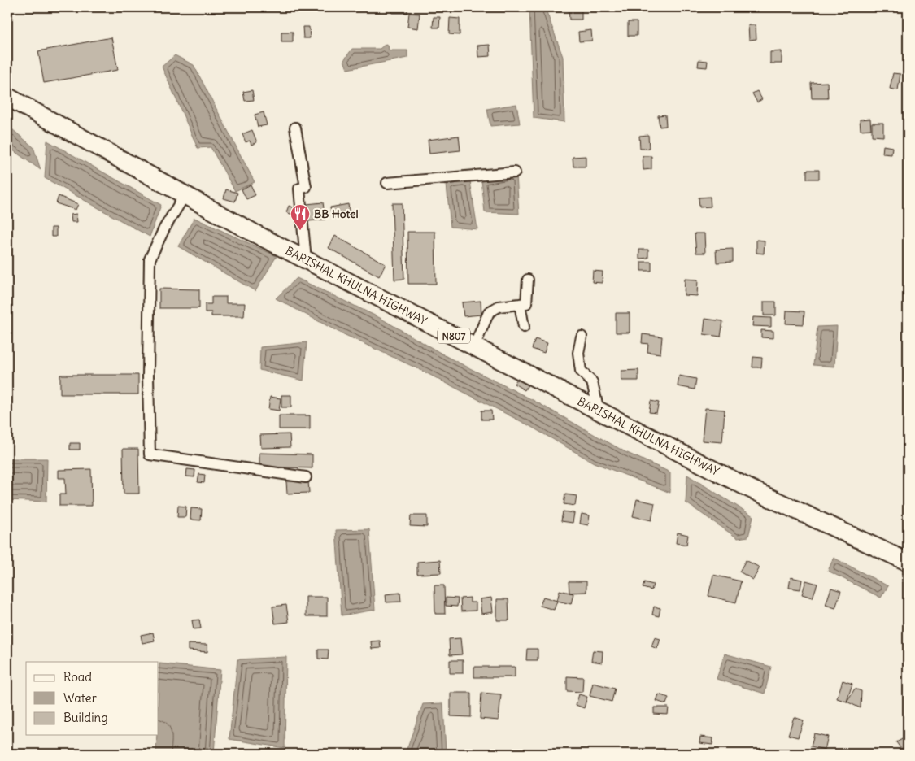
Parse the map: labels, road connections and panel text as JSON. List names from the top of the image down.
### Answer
{
  "streets": {
    "highway": ["BARISHAL KHULNA HIGHWAY", "N807"]
  },
  "places": {
    "restaurant": ["BB Hotel"]
  },
  "legend": ["Road", "Water", "Building"]
}
